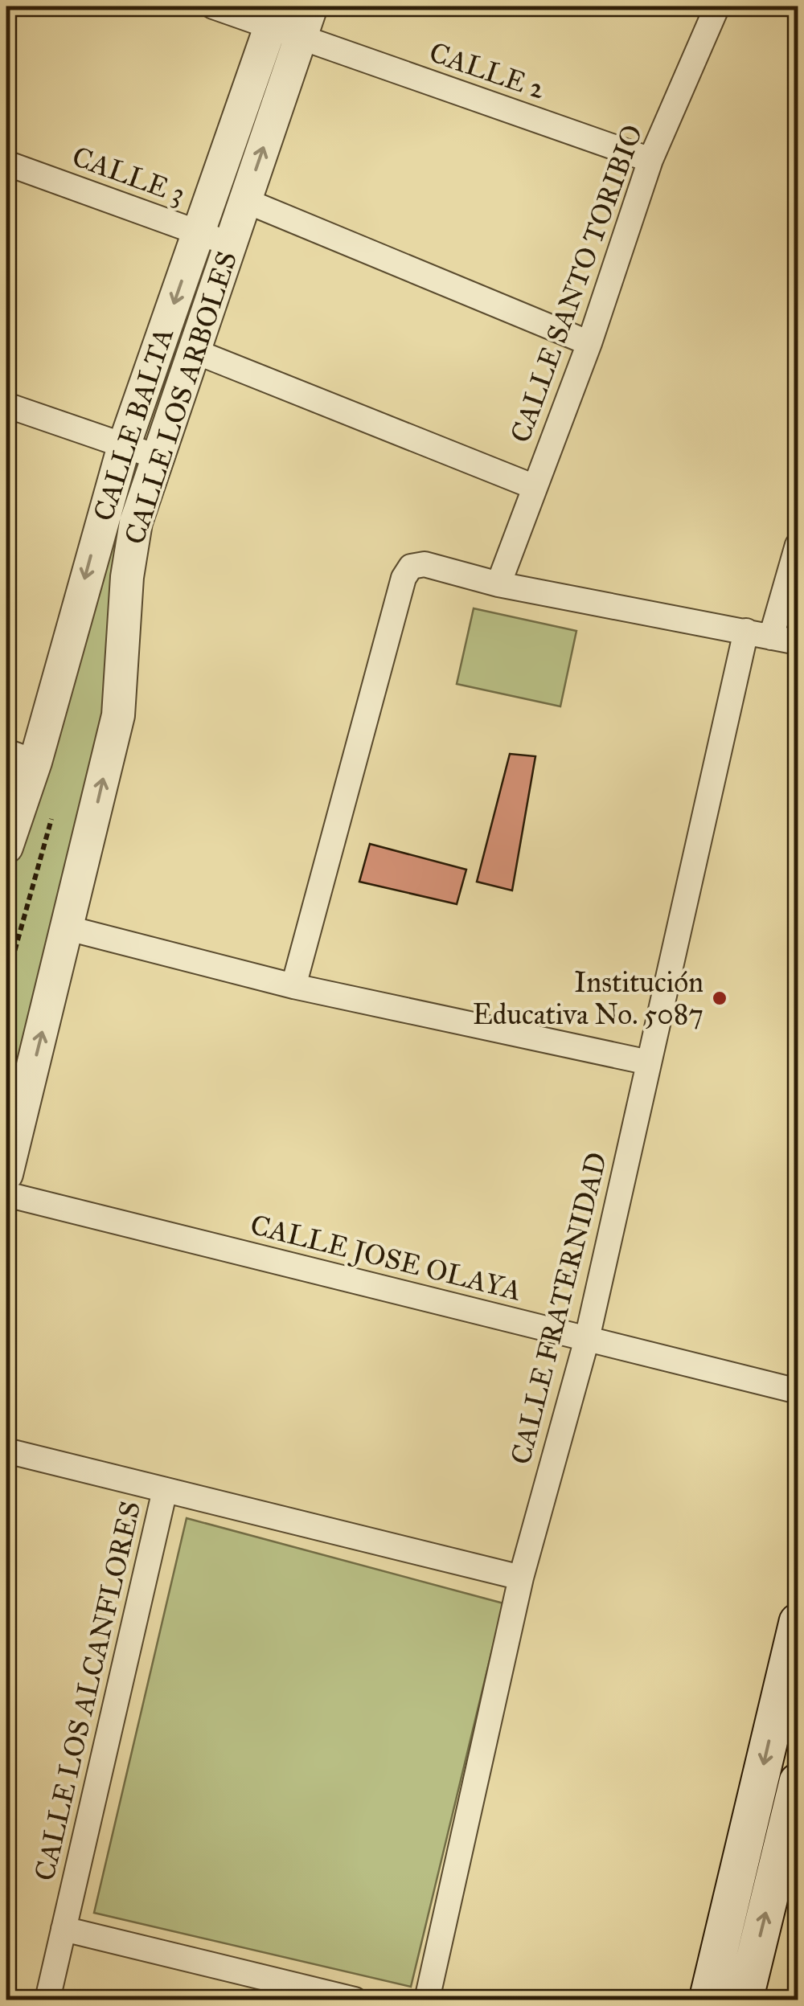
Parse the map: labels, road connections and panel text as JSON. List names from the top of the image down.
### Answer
{
  "streets": {
    "street": [
      "CALLE 2",
      "CALLE 3",
      "CALLE SANTO TORIBIO",
      "CALLE LOS ARBOLES",
      "CALLE BALTA",
      "CALLE JOSE OLAYA",
      "CALLE FRATERNIDAD",
      "CALLE LOS ALCANFLORES"
    ]
  },
  "crossings": [
    ["CALLE 2", "CALLE SANTO TORIBIO"],
    ["CALLE 2", "CALLE LOS ARBOLES"],
    ["CALLE 2", "CALLE BALTA"],
    ["CALLE 3", "CALLE LOS ARBOLES"],
    ["CALLE 3", "CALLE BALTA"],
    ["CALLE JOSE OLAYA", "CALLE FRATERNIDAD"]
  ],
  "one_way": ["CALLE LOS ARBOLES", "CALLE BALTA"],
  "places": ["Institución Educativa No. 5087"]
}
